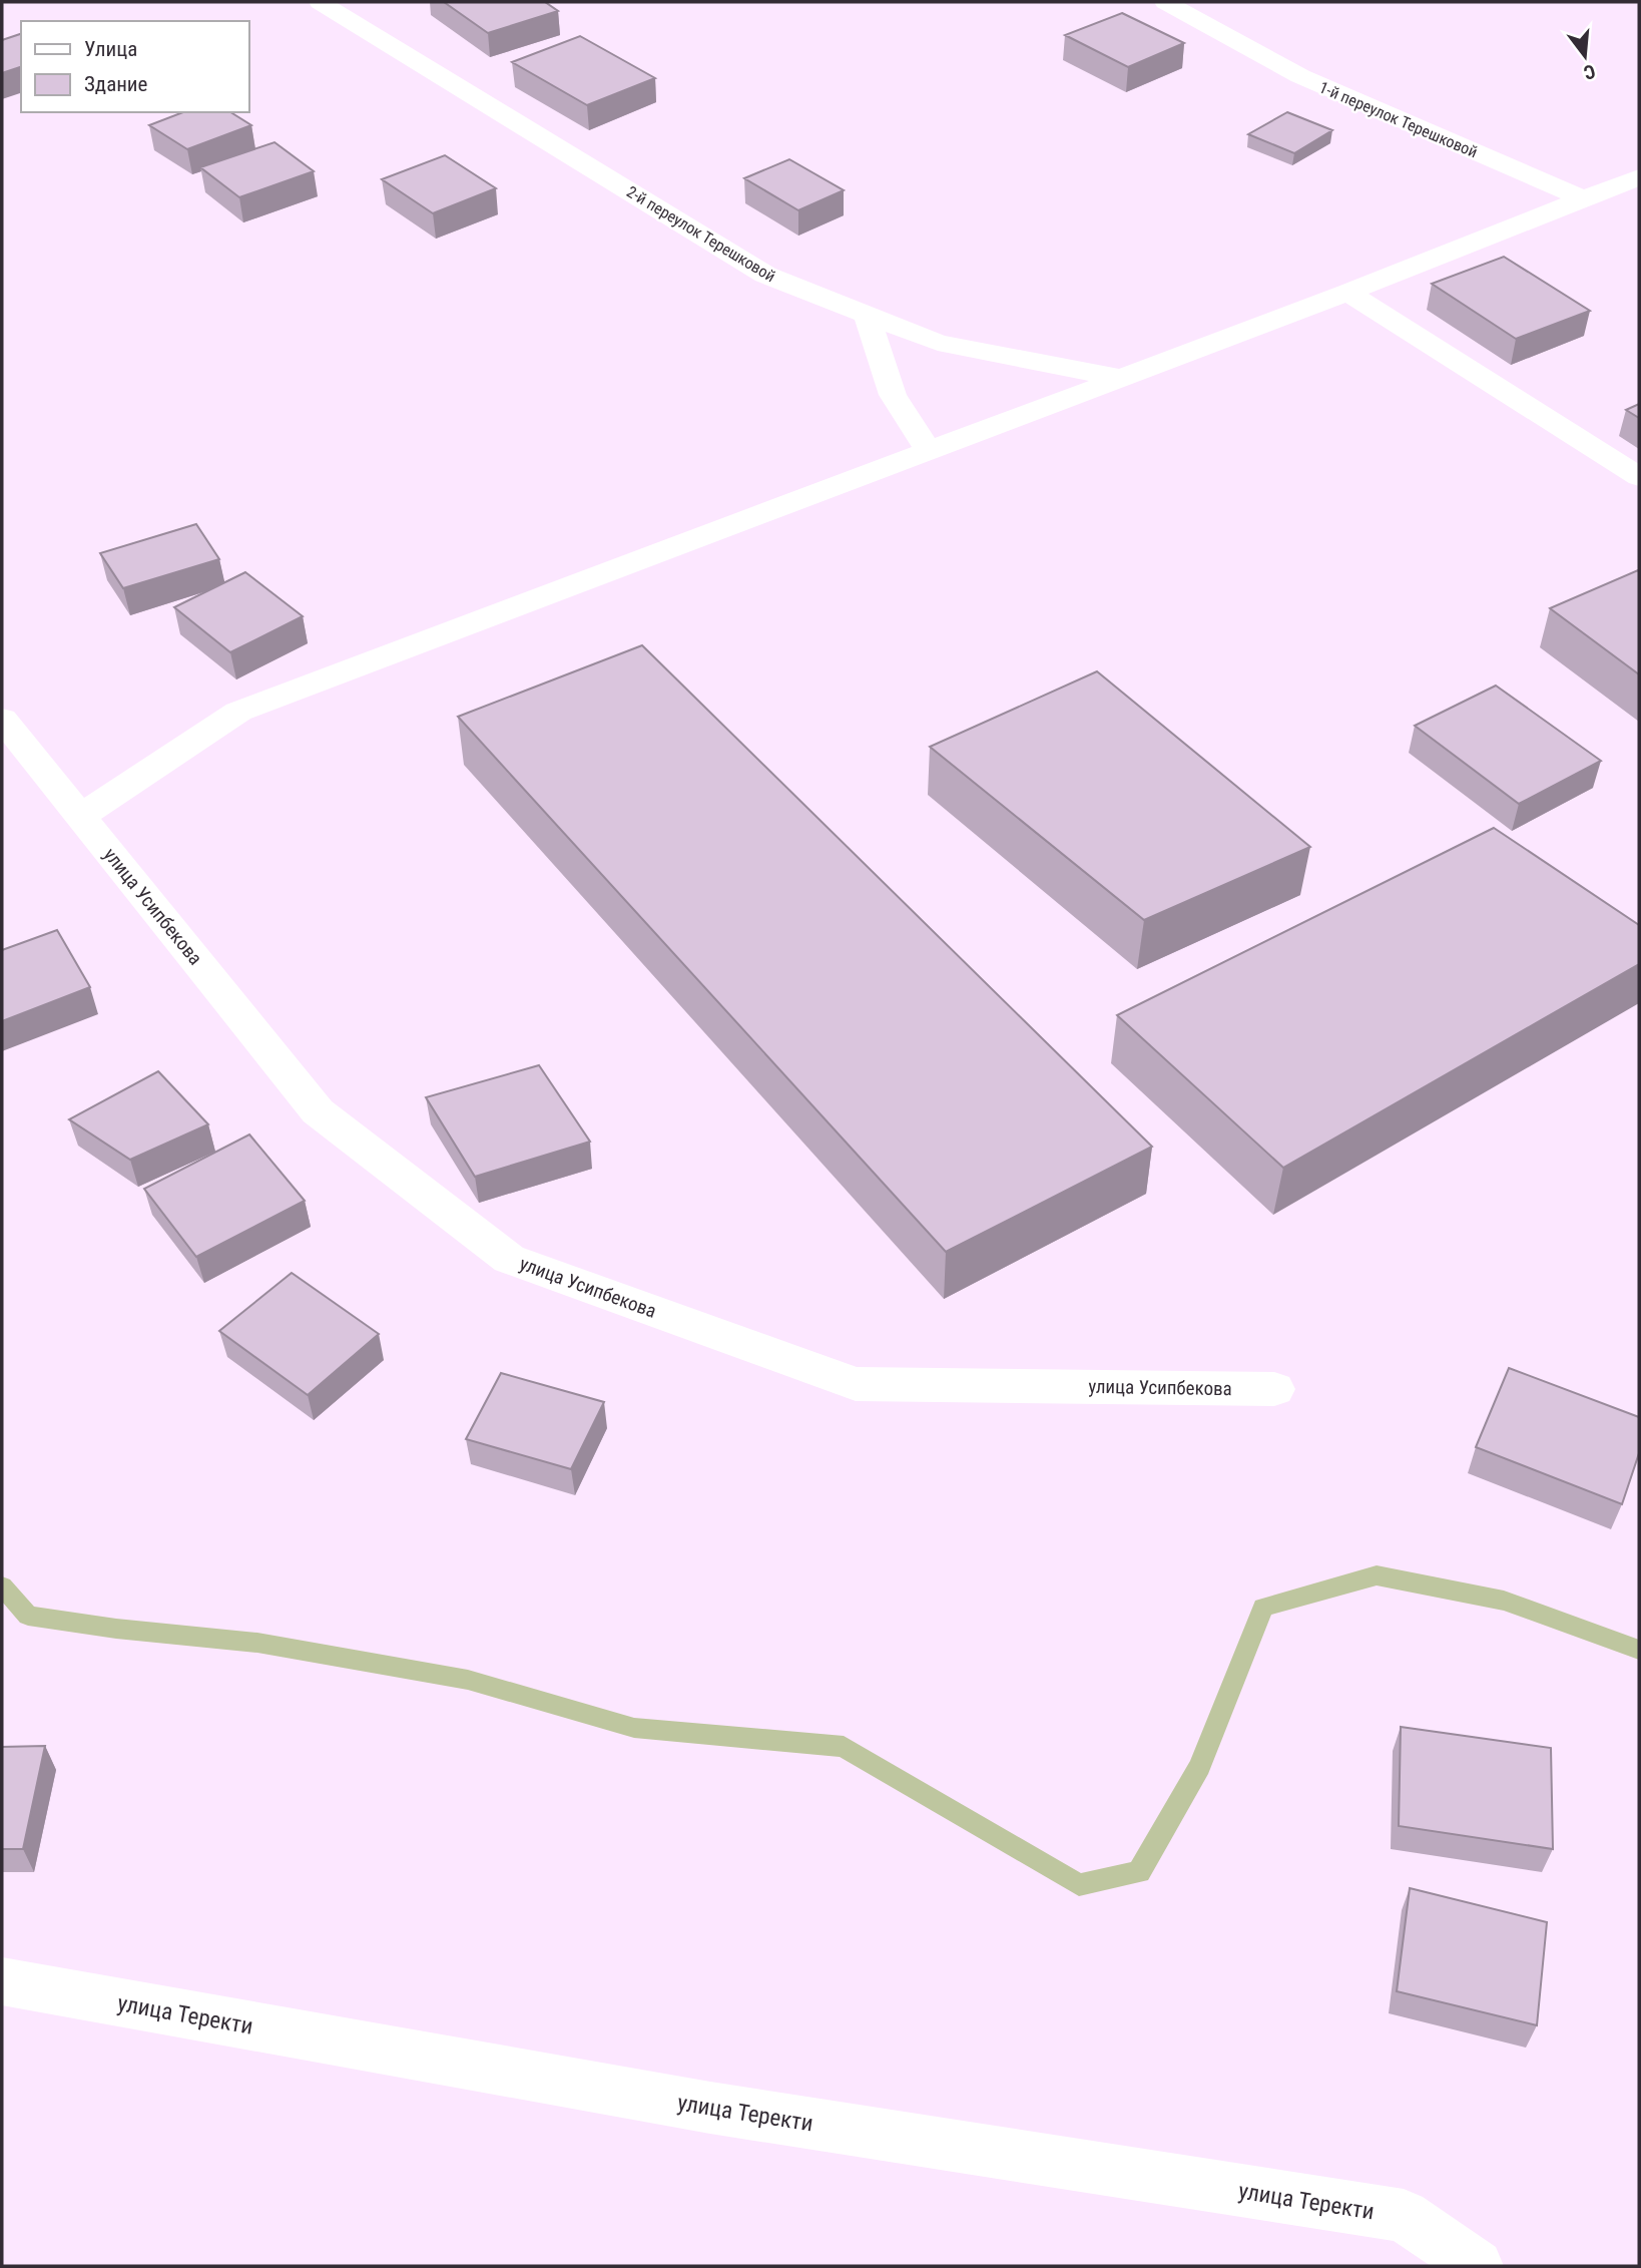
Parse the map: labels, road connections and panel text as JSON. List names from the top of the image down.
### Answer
{
  "streets": {
    "street": [
      "1-й переулок Терешковой",
      "2-й переулок Терешковой",
      "улица Усипбекова",
      "улица Теректи"
    ]
  },
  "legend": ["Улица", "Здание"],
  "north": "bottom"
}
